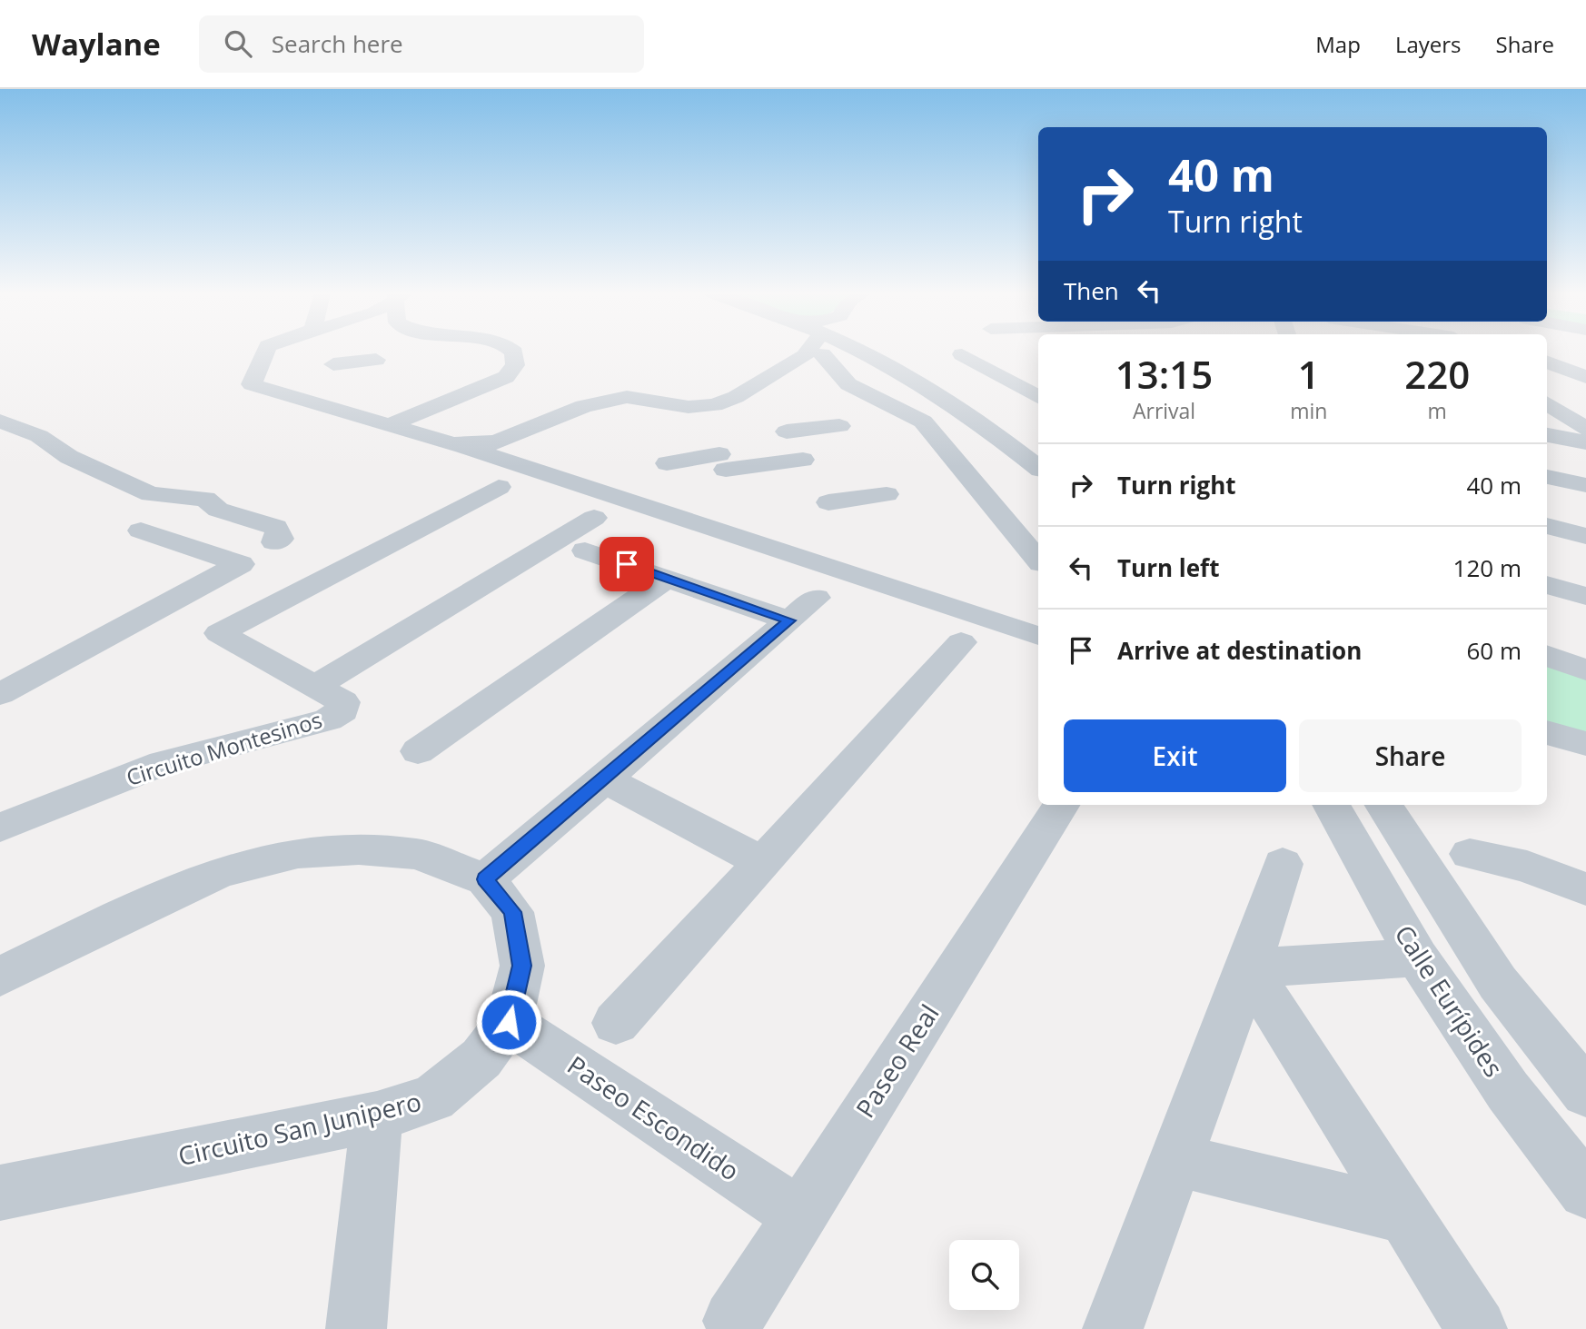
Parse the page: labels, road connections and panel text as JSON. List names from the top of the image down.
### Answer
{
  "streets": {
    "street": [
      "Circuito Montesinos",
      "Calle Eurípides",
      "Paseo Real",
      "Paseo Escondido",
      "Circuito San Junipero"
    ]
  },
  "crossings": [
    ["Paseo Real", "Paseo Escondido"],
    ["Paseo Escondido", "Circuito San Junipero"]
  ],
  "page": {
    "header": "Waylane",
    "search": "Search here",
    "nav": ["Map", "Layers", "Share"],
    "turn": ["40 m", "Turn right"],
    "then": "Then",
    "eta": [
      "13:15",
      "Arrival",
      "1",
      "min",
      "220",
      "m"
    ],
    "list": [
      {
        "name": "Turn right",
        "value": "40 m"
      },
      {
        "name": "Turn left",
        "value": "120 m"
      },
      {
        "name": "Arrive at destination",
        "value": "60 m"
      }
    ],
    "buttons": ["Exit", "Share"]
  }
}
